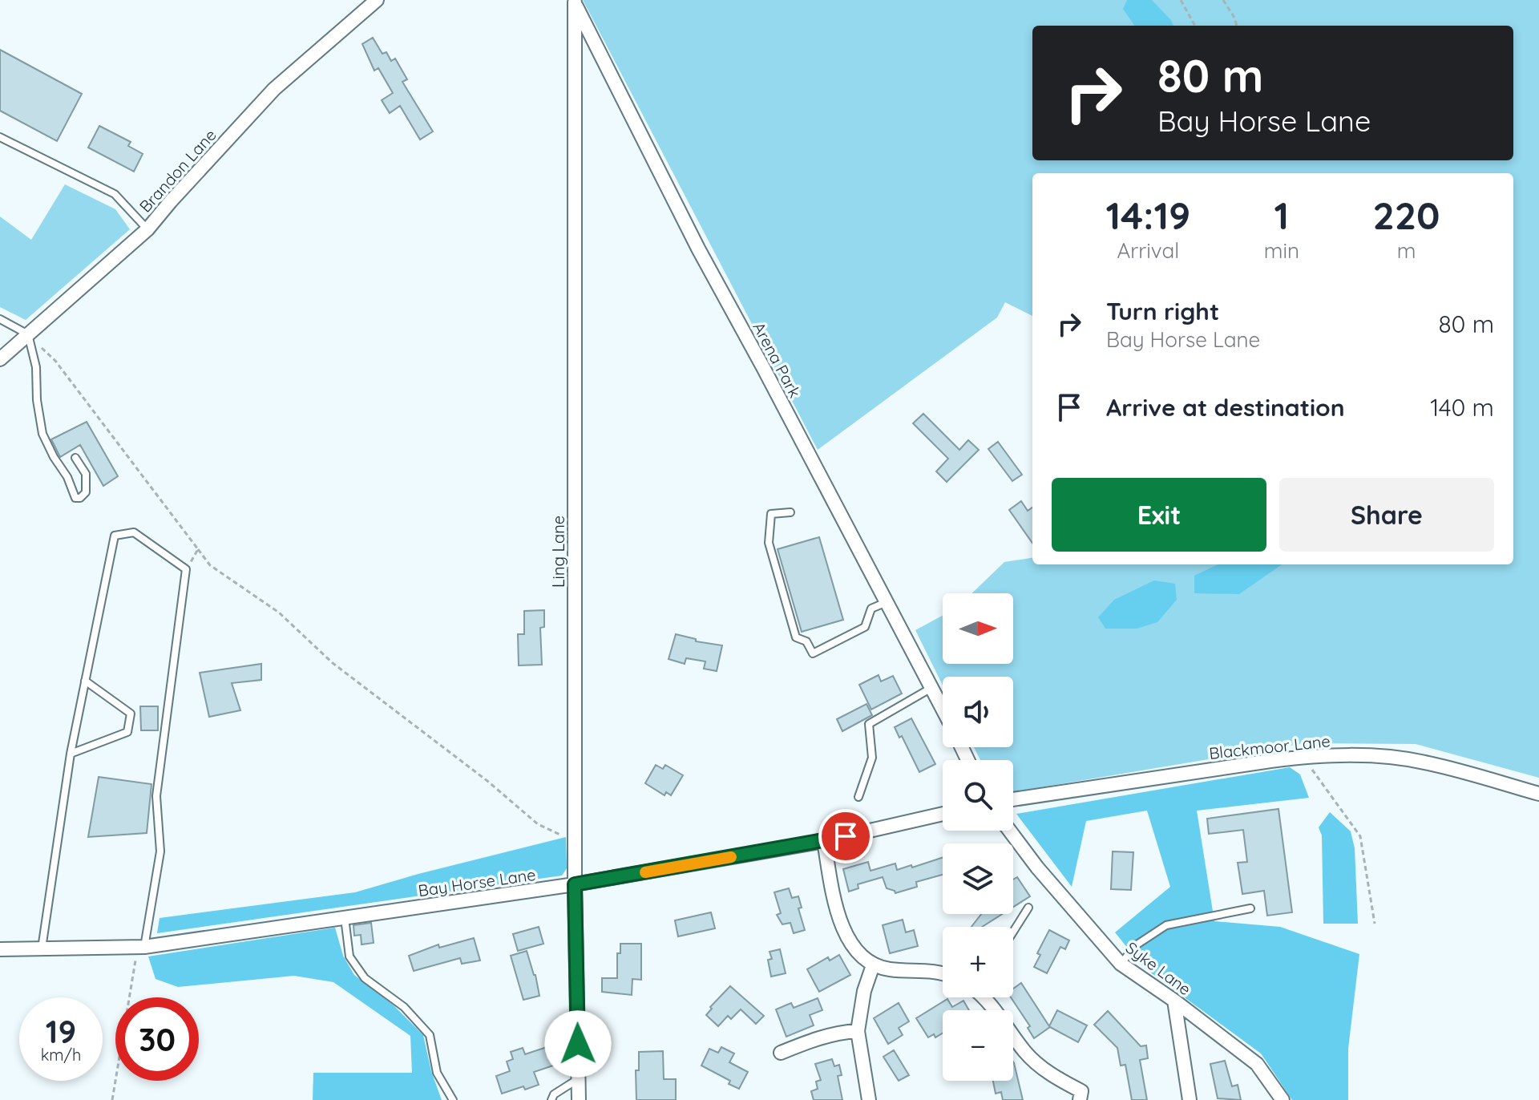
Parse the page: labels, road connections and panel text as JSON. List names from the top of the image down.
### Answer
{
  "streets": {
    "street": [
      "Brandon Lane",
      "Arena Park",
      "Ling Lane",
      "Blackmoor Lane",
      "Bay Horse Lane",
      "Syke Lane"
    ]
  },
  "crossings": [
    ["Arena Park", "Ling Lane"],
    ["Ling Lane", "Bay Horse Lane"]
  ],
  "north": "right",
  "page": {
    "turn": ["80 m", "Bay Horse Lane"],
    "eta": [
      "14:19",
      "Arrival",
      "1",
      "min",
      "220",
      "m"
    ],
    "list": [
      {
        "name": "Turn right",
        "note": "Bay Horse Lane",
        "value": "80 m"
      },
      {
        "name": "Arrive at destination",
        "value": "140 m"
      }
    ],
    "buttons": ["Exit", "Share"],
    "map_buttons": ["+", "−"],
    "speed": "19 km/h",
    "limit": "30"
  }
}
